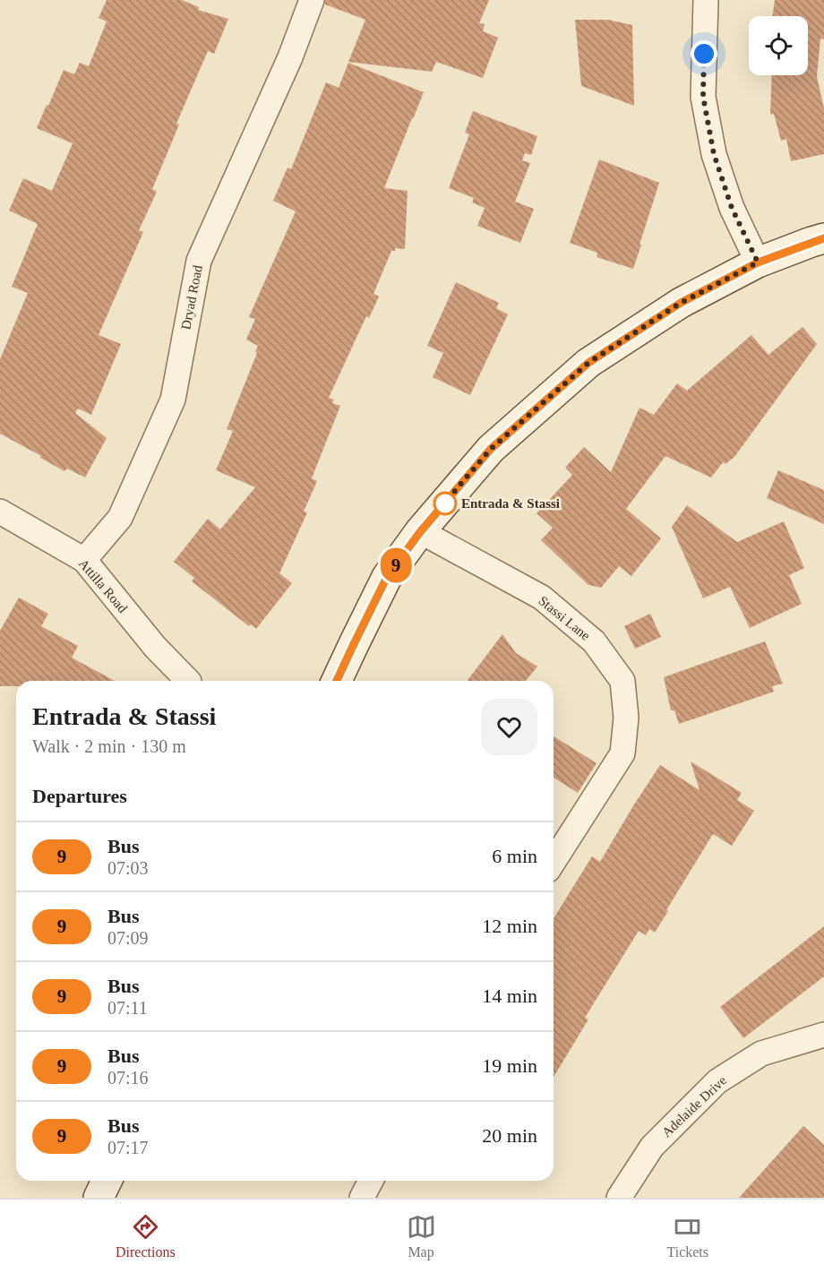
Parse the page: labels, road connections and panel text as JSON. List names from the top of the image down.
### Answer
{
  "streets": {
    "street": [
      "Dryad Road",
      "Attilla Road",
      "Stassi Lane",
      "Adelaide Drive"
    ]
  },
  "crossings": [
    ["Dryad Road", "Attilla Road"]
  ],
  "places": ["Entrada & Stassi"],
  "lines": ["bus line 9"],
  "page": {
    "on_map": "9",
    "heading": [
      ["Entrada & Stassi", "Walk · 2 min · 130 m"],
      "Departures"
    ],
    "list": [
      {
        "mark": "9",
        "name": "Bus",
        "note": "07:03",
        "value": "6 min"
      },
      {
        "mark": "9",
        "name": "Bus",
        "note": "07:09",
        "value": "12 min"
      },
      {
        "mark": "9",
        "name": "Bus",
        "note": "07:11",
        "value": "14 min"
      },
      {
        "mark": "9",
        "name": "Bus",
        "note": "07:16",
        "value": "19 min"
      },
      {
        "mark": "9",
        "name": "Bus",
        "note": "07:17",
        "value": "20 min"
      }
    ],
    "tabs": ["Directions", "Map", "Tickets"]
  }
}
